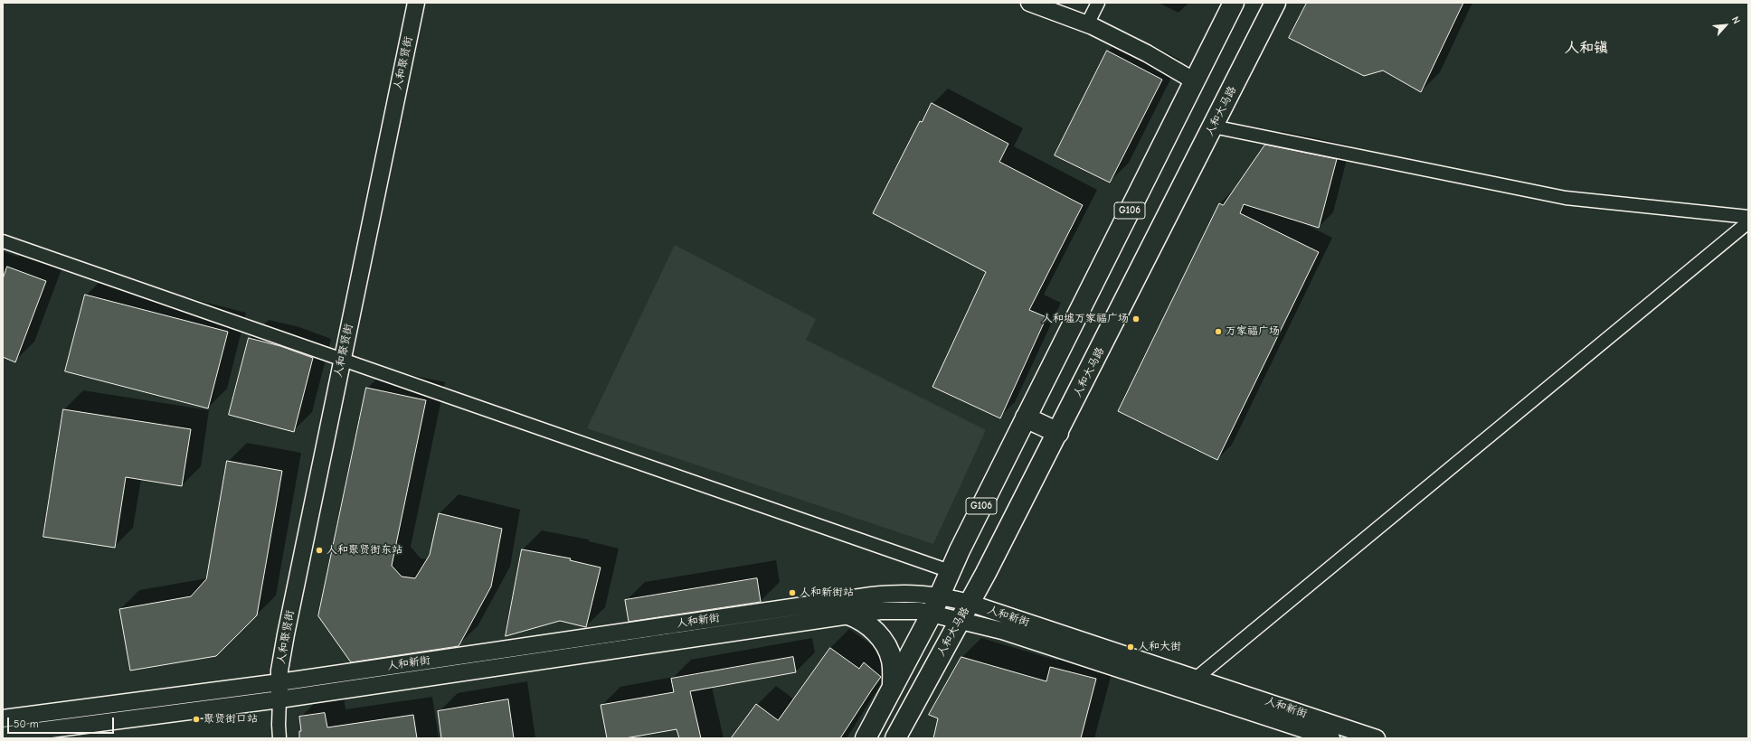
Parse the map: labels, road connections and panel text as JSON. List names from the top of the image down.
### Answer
{
  "streets": {
    "highway": ["人和大马路", "G106"],
    "street": ["人和聚贤街", "人和新街"]
  },
  "crossings": [
    ["人和聚贤街", "人和新街"],
    ["人和大马路", "人和新街"],
    ["G106", "人和新街"]
  ],
  "districts": ["人和镇"],
  "places": [
    "人和墟万家福广场",
    "万家福广场",
    "人和聚贤街东站",
    "人和新街站",
    "人和大街",
    "聚贤街口站"
  ],
  "scale_bar": "50 m",
  "north": "top right"
}
